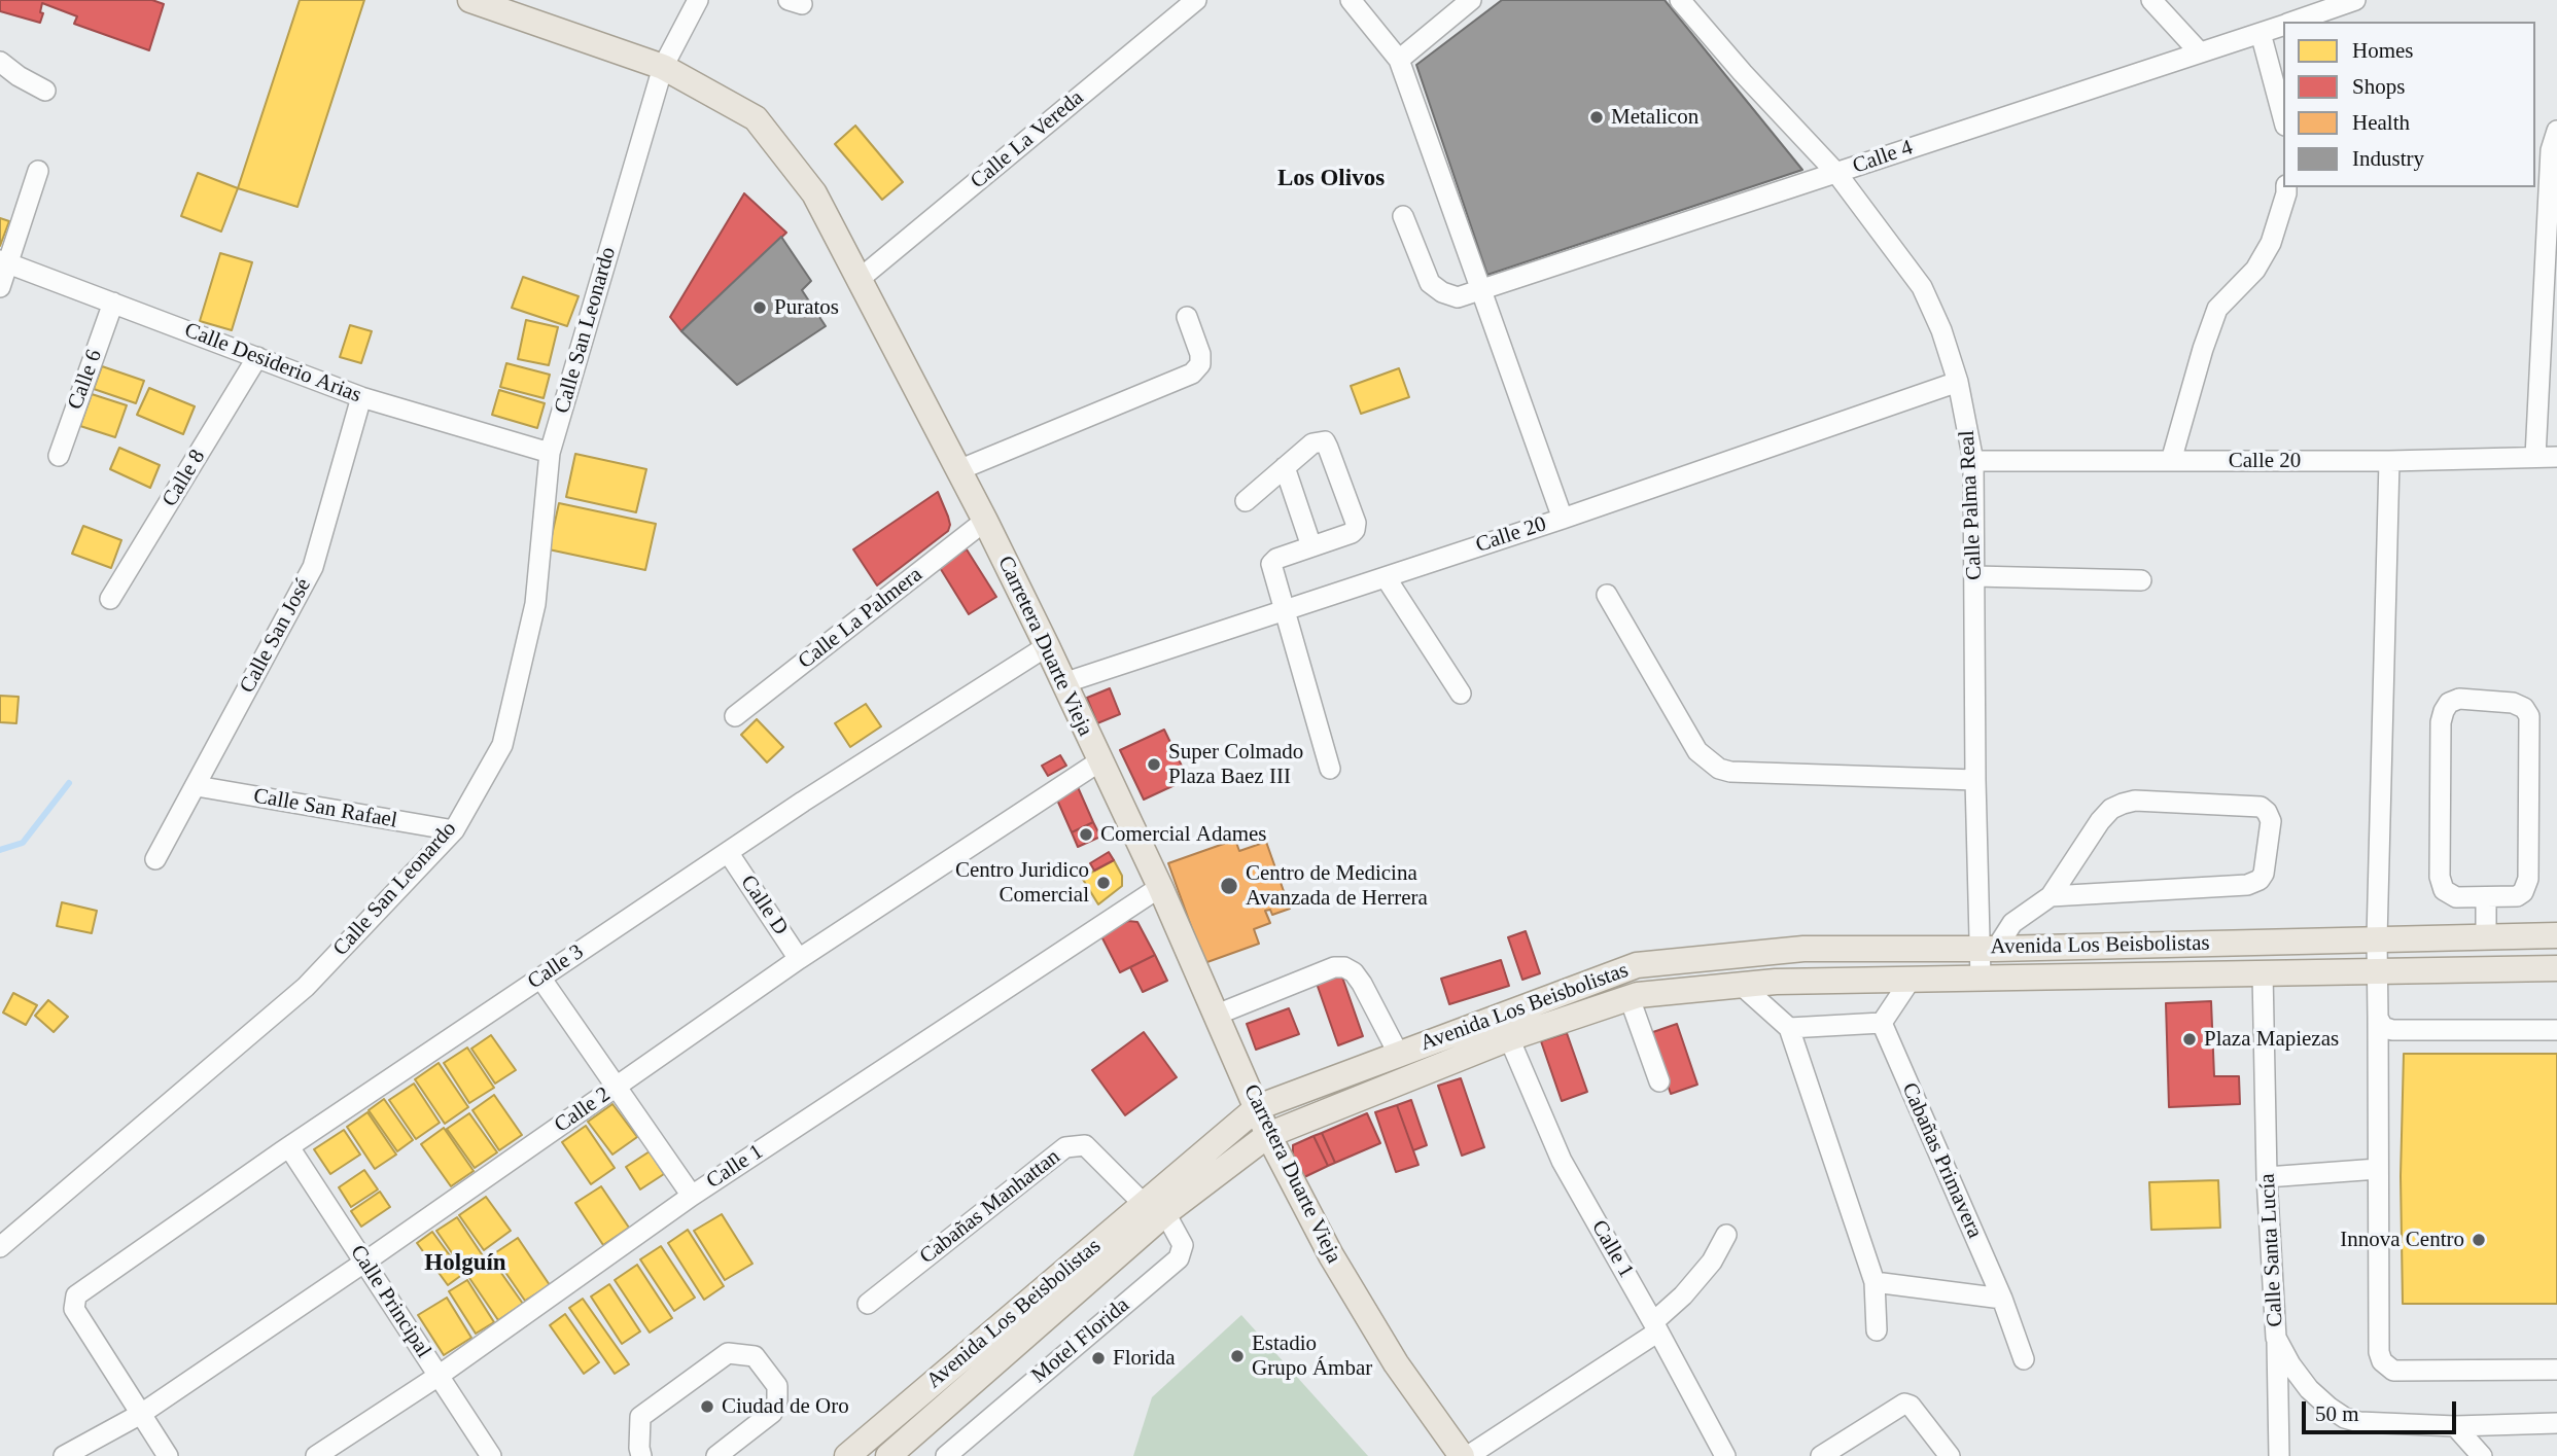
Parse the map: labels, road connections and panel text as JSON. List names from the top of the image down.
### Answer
{
  "streets": {
    "main road": ["Carretera Duarte Vieja", "Avenida Los Beisbolistas"],
    "street": [
      "Calle La Vereda",
      "Calle 4",
      "Calle San Leonardo",
      "Calle Desiderio Arias",
      "Calle 6",
      "Calle 20",
      "Calle 8",
      "Calle Palma Real",
      "Calle La Palmera",
      "Calle San José",
      "Calle San Rafael",
      "Calle D",
      "Calle 3",
      "Calle 2",
      "Cabañas Primavera",
      "Calle 1",
      "Cabañas Manhattan",
      "Calle Santa Lucía",
      "Calle Principal",
      "Motel Florida"
    ]
  },
  "crossings": [
    ["Calle La Vereda", "Carretera Duarte Vieja"],
    ["Calle 4", "Calle Palma Real"],
    ["Calle San Leonardo", "Calle Desiderio Arias"],
    ["Calle San Leonardo", "Carretera Duarte Vieja"],
    ["Calle San Leonardo", "Calle San Rafael"],
    ["Calle Desiderio Arias", "Calle 6"],
    ["Calle Desiderio Arias", "Calle 8"],
    ["Calle Desiderio Arias", "Calle San José"],
    ["Calle 20", "Calle Palma Real"],
    ["Calle 20", "Carretera Duarte Vieja"],
    ["Calle Palma Real", "Avenida Los Beisbolistas"],
    ["Calle La Palmera", "Carretera Duarte Vieja"],
    ["Calle San José", "Calle San Rafael"],
    ["Carretera Duarte Vieja", "Avenida Los Beisbolistas"],
    ["Carretera Duarte Vieja", "Calle 3"],
    ["Carretera Duarte Vieja", "Calle 2"],
    ["Carretera Duarte Vieja", "Calle 1"],
    ["Calle D", "Calle 3"],
    ["Calle D", "Calle 2"],
    ["Avenida Los Beisbolistas", "Calle 1"],
    ["Avenida Los Beisbolistas", "Cabañas Manhattan"],
    ["Avenida Los Beisbolistas", "Calle Santa Lucía"],
    ["Avenida Los Beisbolistas", "Motel Florida"],
    ["Calle 3", "Calle 2"],
    ["Calle 3", "Calle Principal"],
    ["Calle 2", "Calle Principal"],
    ["Calle 1", "Calle Principal"],
    ["Cabañas Manhattan", "Motel Florida"]
  ],
  "districts": ["Los Olivos", "Holguín"],
  "places": [
    "Metalicon",
    "Puratos",
    "Super Colmado Plaza Baez III",
    "Comercial Adames",
    "Centro Juridico Comercial",
    "Centro de Medicina Avanzada de Herrera",
    "Plaza Mapiezas",
    "Innova Centro",
    "Estadio Grupo Ámbar",
    "Florida",
    "Ciudad de Oro"
  ],
  "legend": [
    "Homes",
    "Shops",
    "Health",
    "Industry"
  ],
  "scale_bar": "50 m"
}
